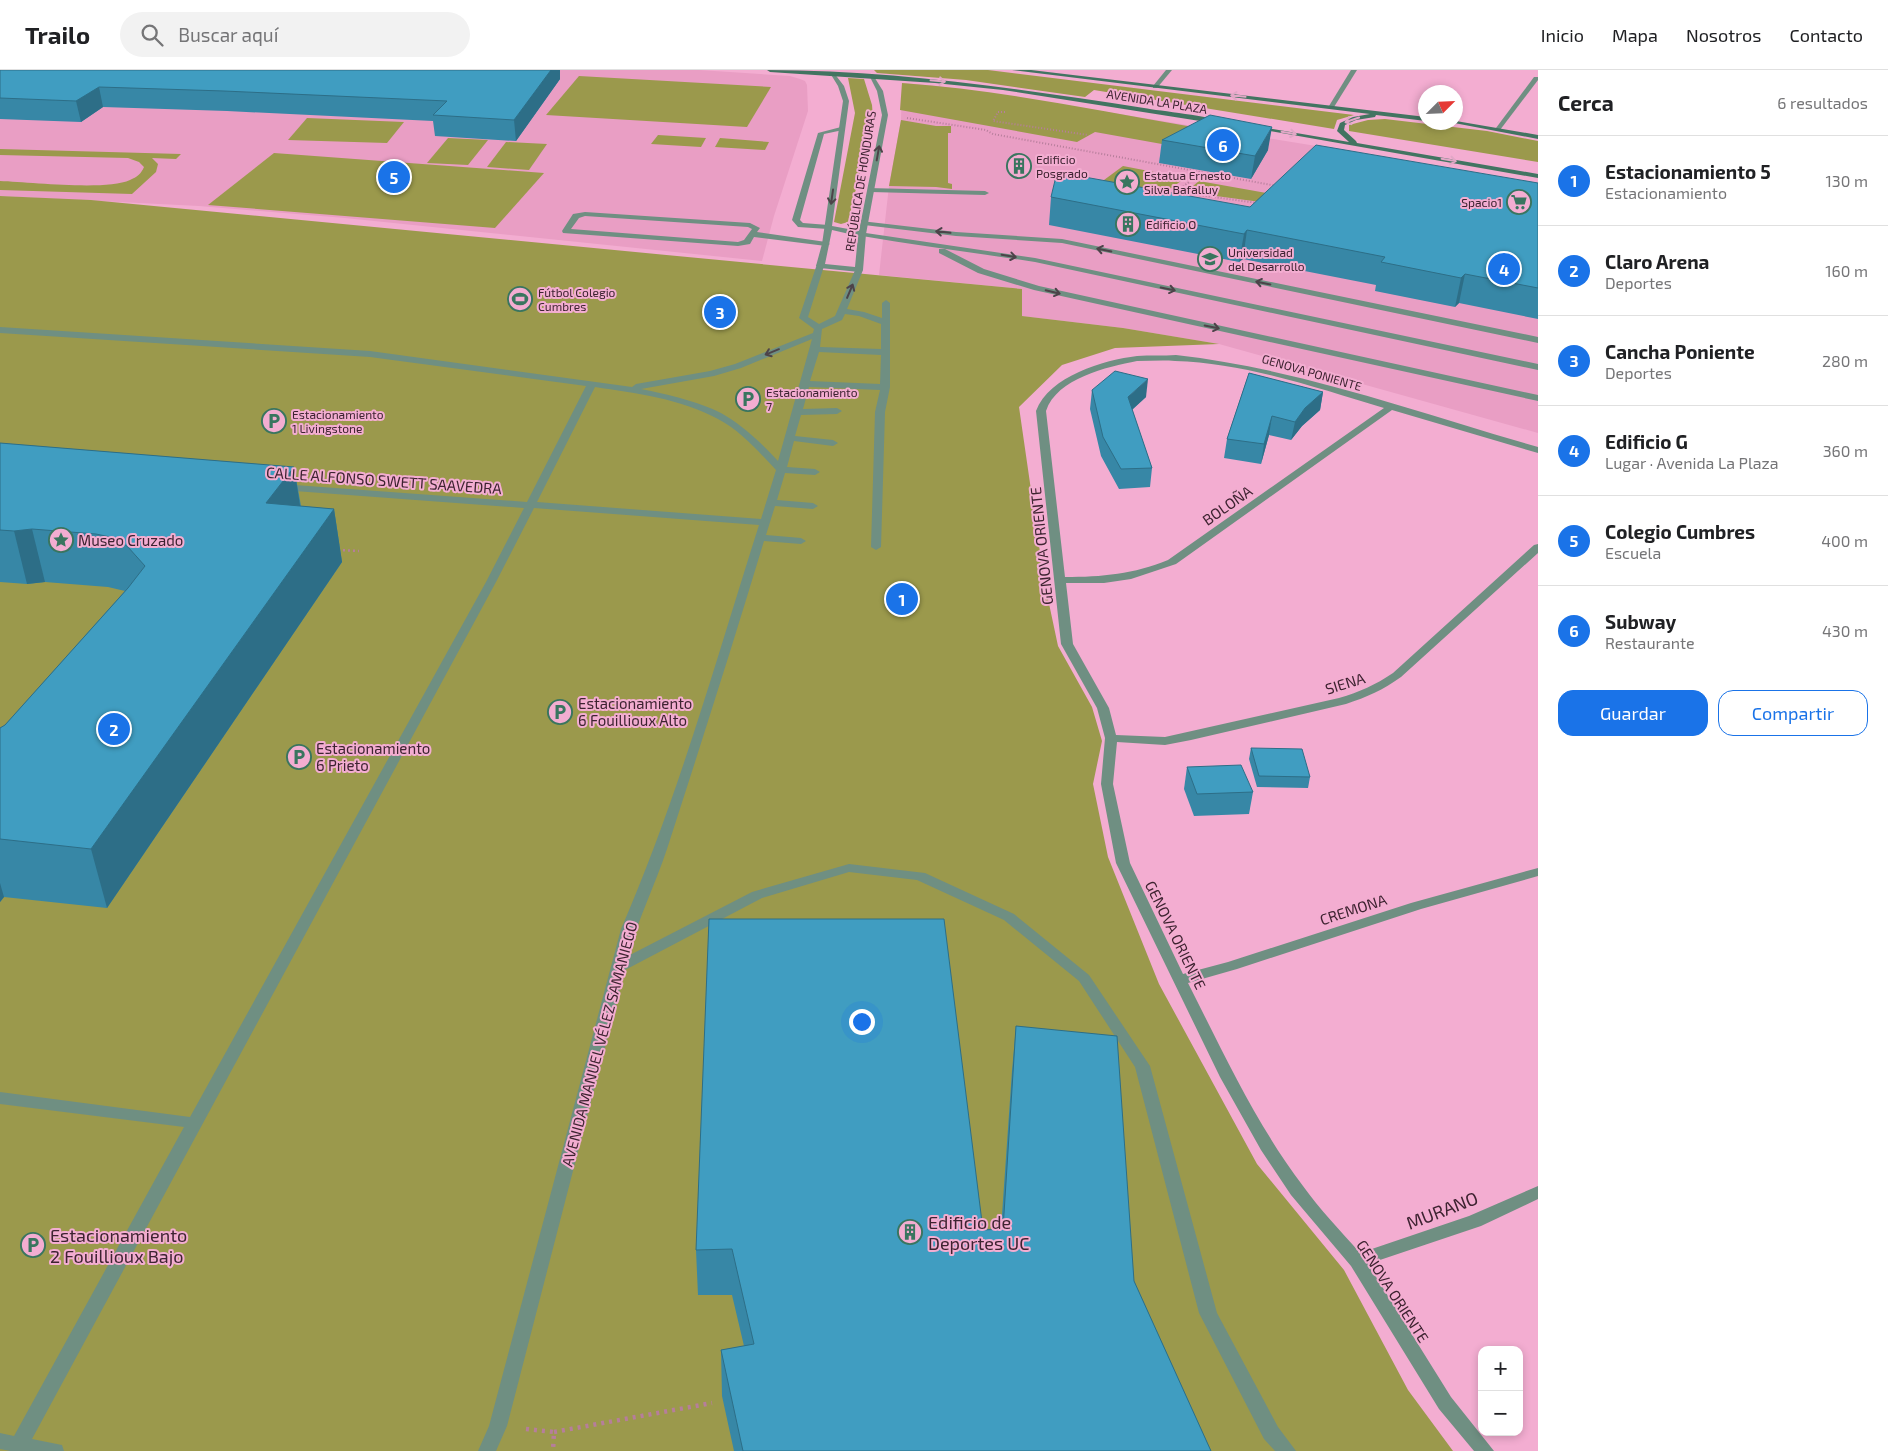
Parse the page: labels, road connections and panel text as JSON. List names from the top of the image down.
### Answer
{
  "streets": {
    "main road": ["AVENIDA LA PLAZA"],
    "street": [
      "REPÚBLICA DE HONDURAS",
      "GENOVA PONIENTE",
      "CALLE ALFONSO SWETT SAAVEDRA",
      "BOLOÑA",
      "GENOVA ORIENTE",
      "SIENA",
      "CREMONA",
      "AVENIDA MANUEL VÉLEZ SAMANIEGO",
      "MURANO"
    ]
  },
  "crossings": [
    ["AVENIDA LA PLAZA", "REPÚBLICA DE HONDURAS"],
    ["REPÚBLICA DE HONDURAS", "AVENIDA MANUEL VÉLEZ SAMANIEGO"],
    ["GENOVA PONIENTE", "BOLOÑA"],
    ["GENOVA PONIENTE", "GENOVA ORIENTE"],
    ["CALLE ALFONSO SWETT SAAVEDRA", "AVENIDA MANUEL VÉLEZ SAMANIEGO"],
    ["BOLOÑA", "GENOVA ORIENTE"],
    ["GENOVA ORIENTE", "SIENA"],
    ["GENOVA ORIENTE", "CREMONA"],
    ["GENOVA ORIENTE", "MURANO"]
  ],
  "places": {
    "building": ["Edificio Posgrado", "Edificio O", "Edificio de Deportes UC"],
    "place": ["Estatua Ernesto Silva Bafalluy", "Museo Cruzado"],
    "supermarket": ["Spacio1"],
    "school or university": ["Universidad del Desarrollo"],
    "sports": ["Fútbol Colegio Cumbres"],
    "parking": [
      "Estacionamiento 7",
      "Estacionamiento 1 Livingstone",
      "Estacionamiento 6 Fouillioux Alto",
      "Estacionamiento 6 Prieto",
      "Estacionamiento 2 Fouillioux Bajo"
    ]
  },
  "north": "top right",
  "page": {
    "header": "Trailo",
    "search": "Buscar aquí",
    "nav": [
      "Inicio",
      "Mapa",
      "Nosotros",
      "Contacto"
    ],
    "heading": ["Cerca", "6 resultados"],
    "pins": [
      "6",
      "5",
      "4",
      "3",
      "1",
      "2"
    ],
    "list": [
      {
        "mark": "1",
        "name": "Estacionamiento 5",
        "note": "Estacionamiento",
        "value": "130 m"
      },
      {
        "mark": "2",
        "name": "Claro Arena",
        "note": "Deportes",
        "value": "160 m"
      },
      {
        "mark": "3",
        "name": "Cancha Poniente",
        "note": "Deportes",
        "value": "280 m"
      },
      {
        "mark": "4",
        "name": "Edificio G",
        "note": "Lugar · Avenida La Plaza",
        "value": "360 m"
      },
      {
        "mark": "5",
        "name": "Colegio Cumbres",
        "note": "Escuela",
        "value": "400 m"
      },
      {
        "mark": "6",
        "name": "Subway",
        "note": "Restaurante",
        "value": "430 m"
      }
    ],
    "buttons": ["Guardar", "Compartir"],
    "map_buttons": ["+", "−"]
  }
}
